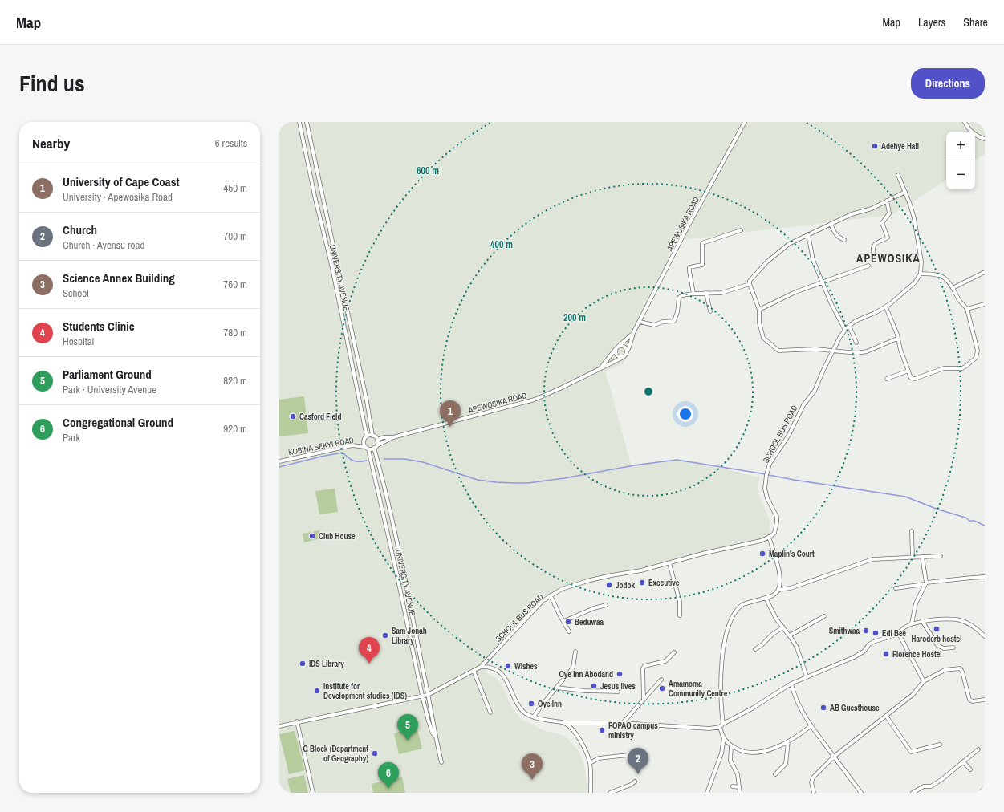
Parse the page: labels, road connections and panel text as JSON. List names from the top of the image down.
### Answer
{
  "streets": {
    "street": [
      "APEWOSIKA ROAD",
      "UNIVERSITY AVENUE",
      "SCHOOL BUS ROAD",
      "KOBINA SEKYI ROAD"
    ]
  },
  "crossings": [
    ["UNIVERSITY AVENUE", "SCHOOL BUS ROAD"],
    ["UNIVERSITY AVENUE", "KOBINA SEKYI ROAD"]
  ],
  "districts": ["APEWOSIKA"],
  "places": [
    "Adehye Hall",
    "Casford Field",
    "Club House",
    "Maplin's Court",
    "Executive",
    "Jodok",
    "Beduwaa",
    "Haroderb hostel",
    "Smithwaa",
    "Edi Bee",
    "Sam Jonah Library",
    "Florence Hostel",
    "IDS Library",
    "Wishes",
    "Oye Inn Abodand",
    "Jesus lives",
    "Amamoma Community Centre",
    "Institute for Development studies (IDS)",
    "Oye Inn",
    "AB Guesthouse",
    "FOPAQ campus ministry",
    "G Block (Department of Geography)"
  ],
  "page": {
    "header": "Map",
    "nav": ["Map", "Layers", "Share"],
    "title": "Find us",
    "buttons": "Directions",
    "heading": ["Nearby", "6 results"],
    "map_buttons": ["+", "−"],
    "list": [
      {
        "mark": "1",
        "name": "University of Cape Coast",
        "note": "University · Apewosika Road",
        "value": "450 m"
      },
      {
        "mark": "2",
        "name": "Church",
        "note": "Church · Ayensu road",
        "value": "700 m"
      },
      {
        "mark": "3",
        "name": "Science Annex Building",
        "note": "School",
        "value": "760 m"
      },
      {
        "mark": "4",
        "name": "Students Clinic",
        "note": "Hospital",
        "value": "780 m"
      },
      {
        "mark": "5",
        "name": "Parliament Ground",
        "note": "Park · University Avenue",
        "value": "820 m"
      },
      {
        "mark": "6",
        "name": "Congregational Ground",
        "note": "Park",
        "value": "920 m"
      }
    ],
    "pins": [
      "1",
      "4",
      "5",
      "2",
      "3",
      "6"
    ]
  },
  "rings": ["600 m", "400 m", "200 m"]
}
